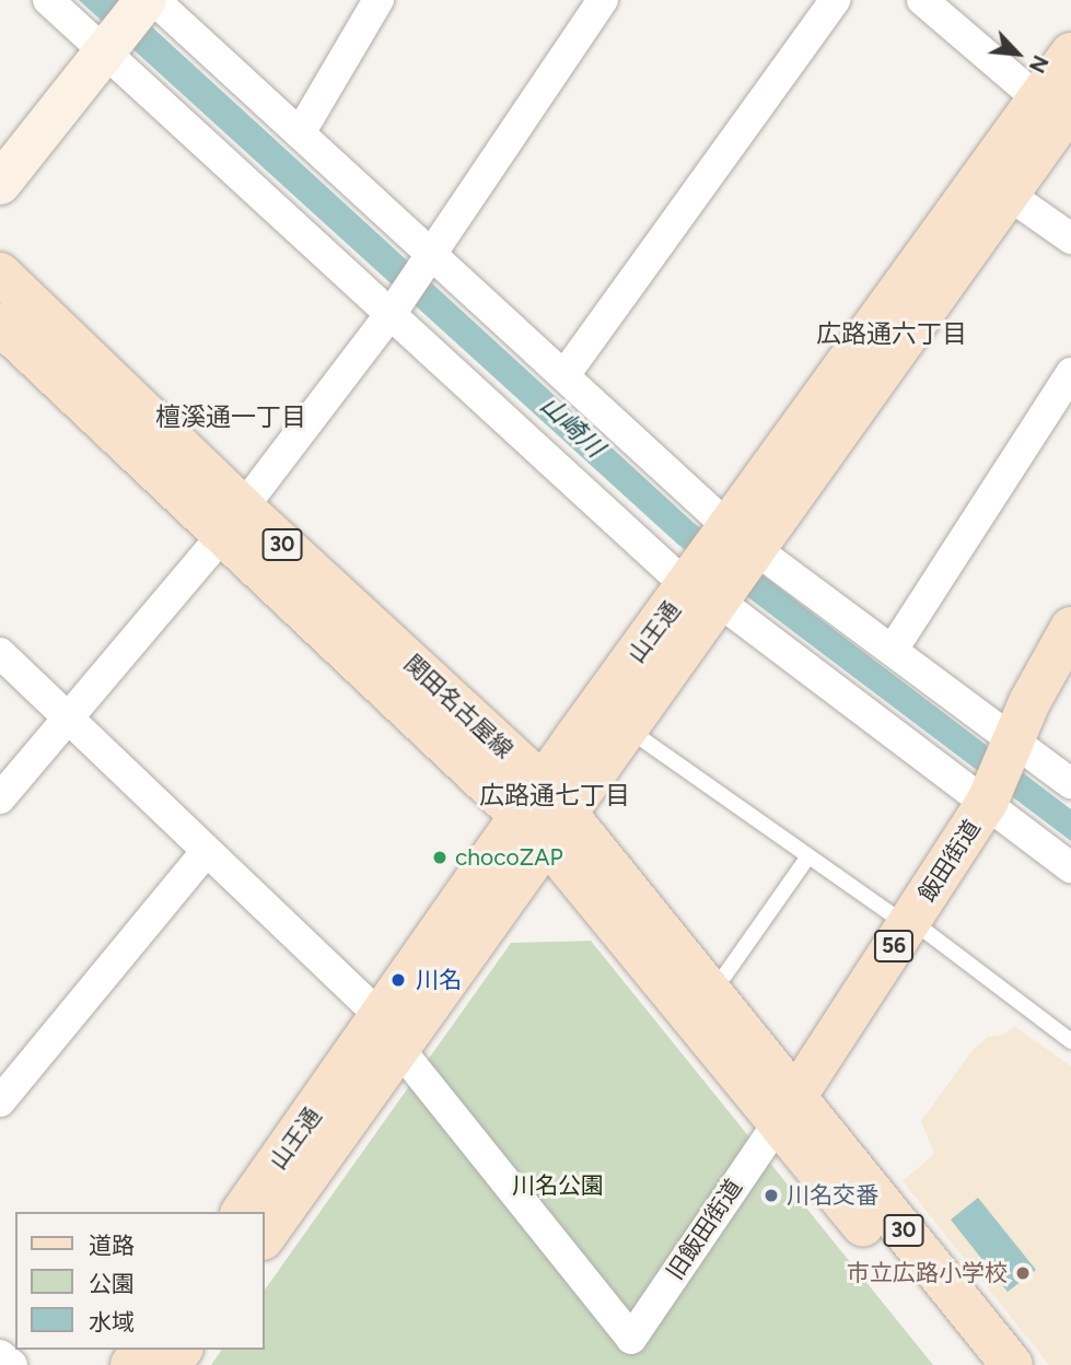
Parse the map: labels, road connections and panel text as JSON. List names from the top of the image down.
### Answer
{
  "streets": {
    "main road": [
      "30",
      "山王通",
      "関田名古屋線",
      "飯田街道",
      "56"
    ],
    "street": ["旧飯田街道"]
  },
  "crossings": [
    ["山王通", "関田名古屋線"],
    ["山王通", "旧飯田街道"],
    ["関田名古屋線", "飯田街道"],
    ["関田名古屋線", "旧飯田街道"],
    ["飯田街道", "旧飯田街道"]
  ],
  "districts": ["広路通六丁目", "檀溪通一丁目", "広路通七丁目"],
  "water": ["山崎川"],
  "parks": ["川名公園"],
  "places": [
    "chocoZAP",
    "川名",
    "川名交番",
    "市立広路小学校"
  ],
  "legend": ["道路", "公園", "水域"],
  "north": "bottom right"
}
